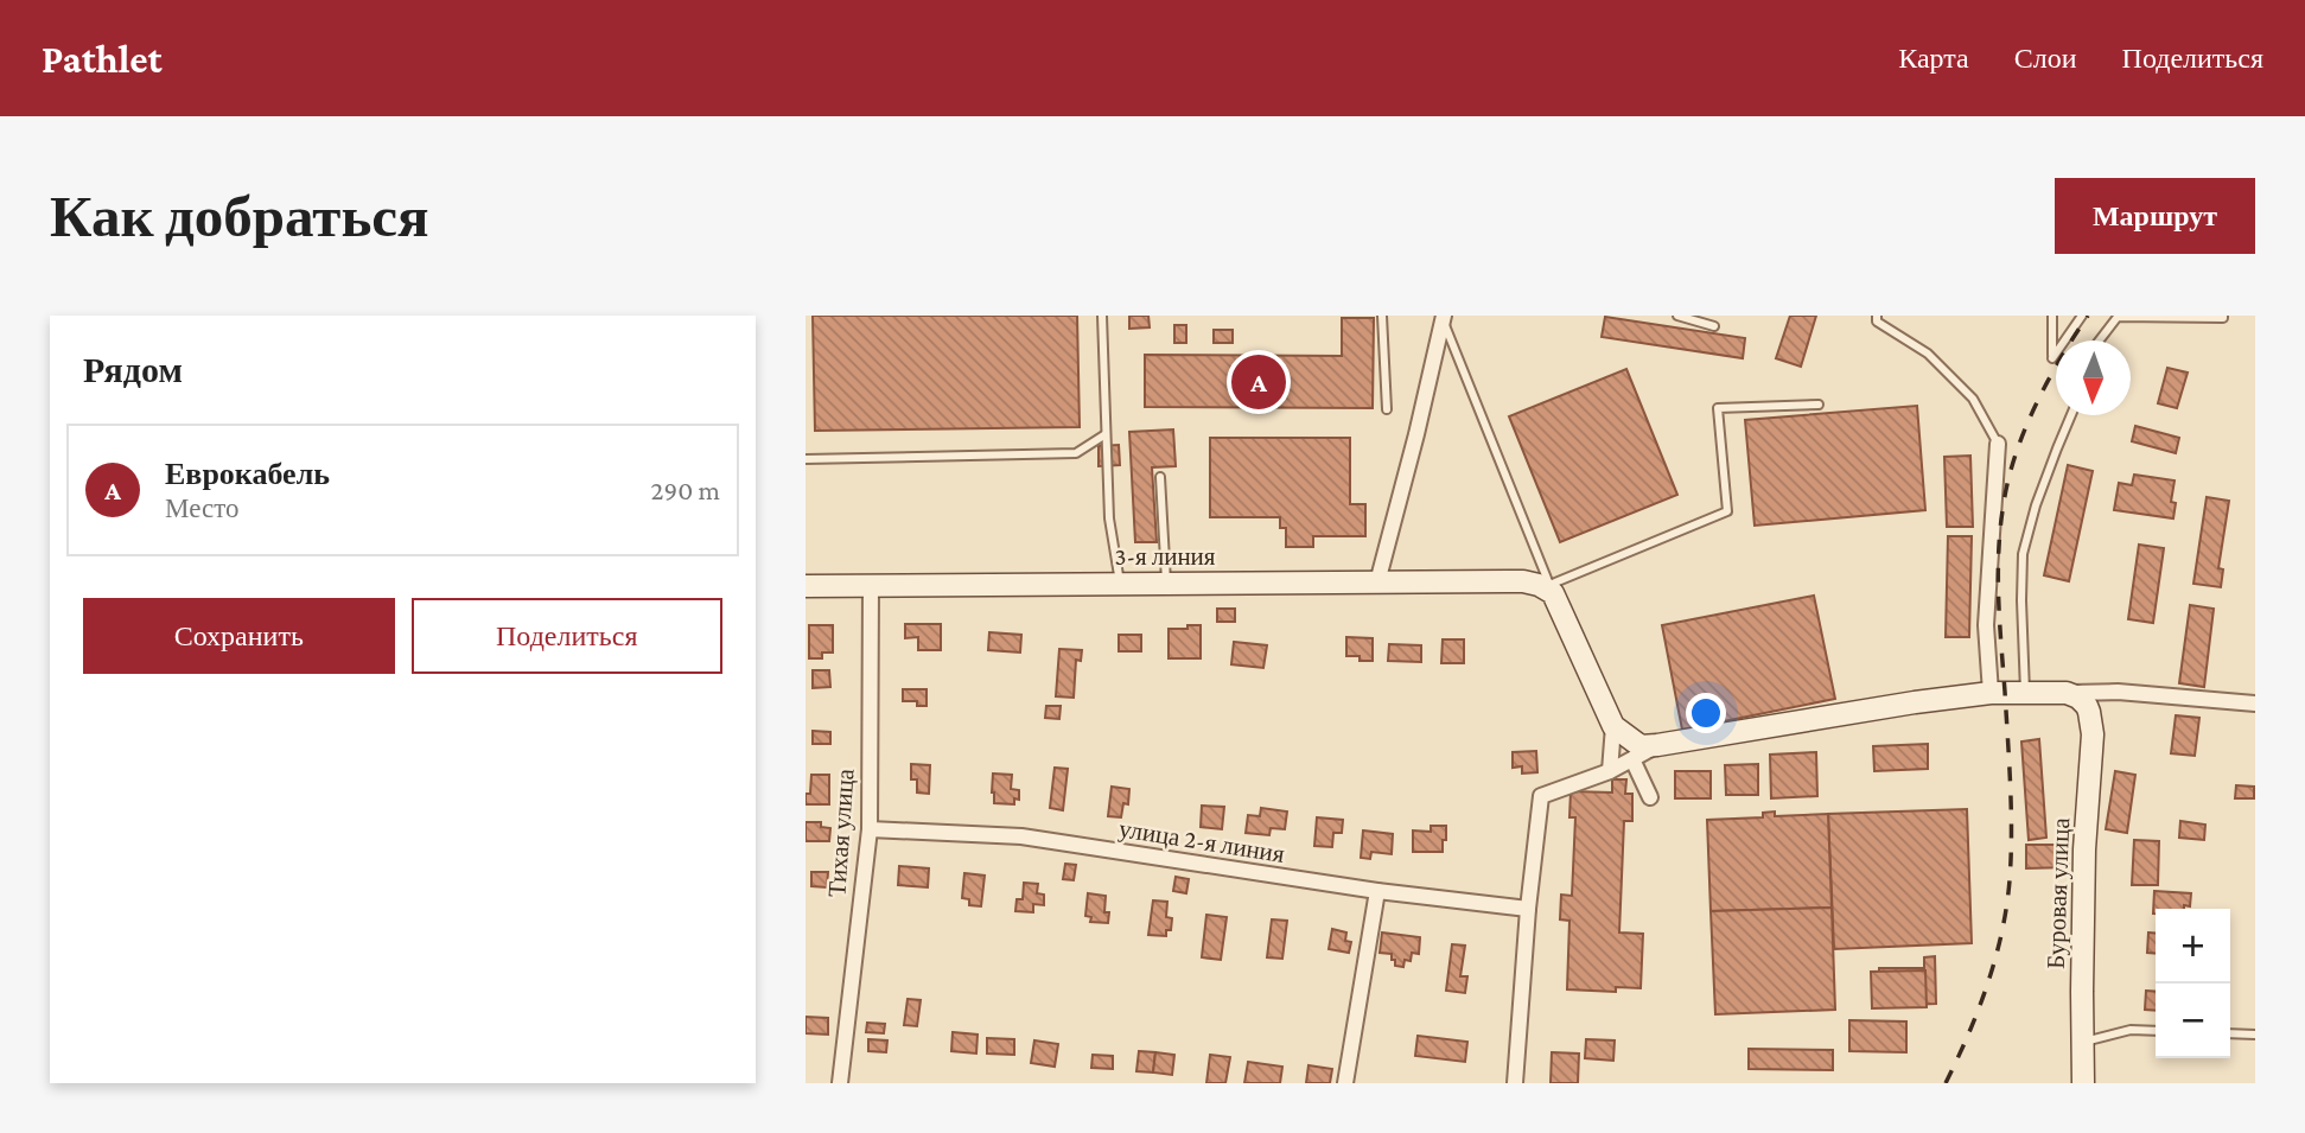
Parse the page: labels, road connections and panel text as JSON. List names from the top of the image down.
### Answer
{
  "streets": {
    "street": [
      "3-я линия",
      "Тихая улица",
      "улица 2-я линия",
      "Буровая улица"
    ]
  },
  "crossings": [
    ["3-я линия", "Тихая улица"],
    ["Тихая улица", "улица 2-я линия"]
  ],
  "north": "bottom",
  "page": {
    "header": "Pathlet",
    "nav": ["Карта", "Слои", "Поделиться"],
    "buttons": [
      "Маршрут",
      ["Сохранить", "Поделиться"]
    ],
    "title": "Как добраться",
    "heading": "Рядом",
    "pins": "A",
    "list": [
      {
        "mark": "A",
        "name": "Еврокабель",
        "note": "Место",
        "value": "290 m"
      }
    ],
    "map_buttons": ["+", "−"]
  }
}
